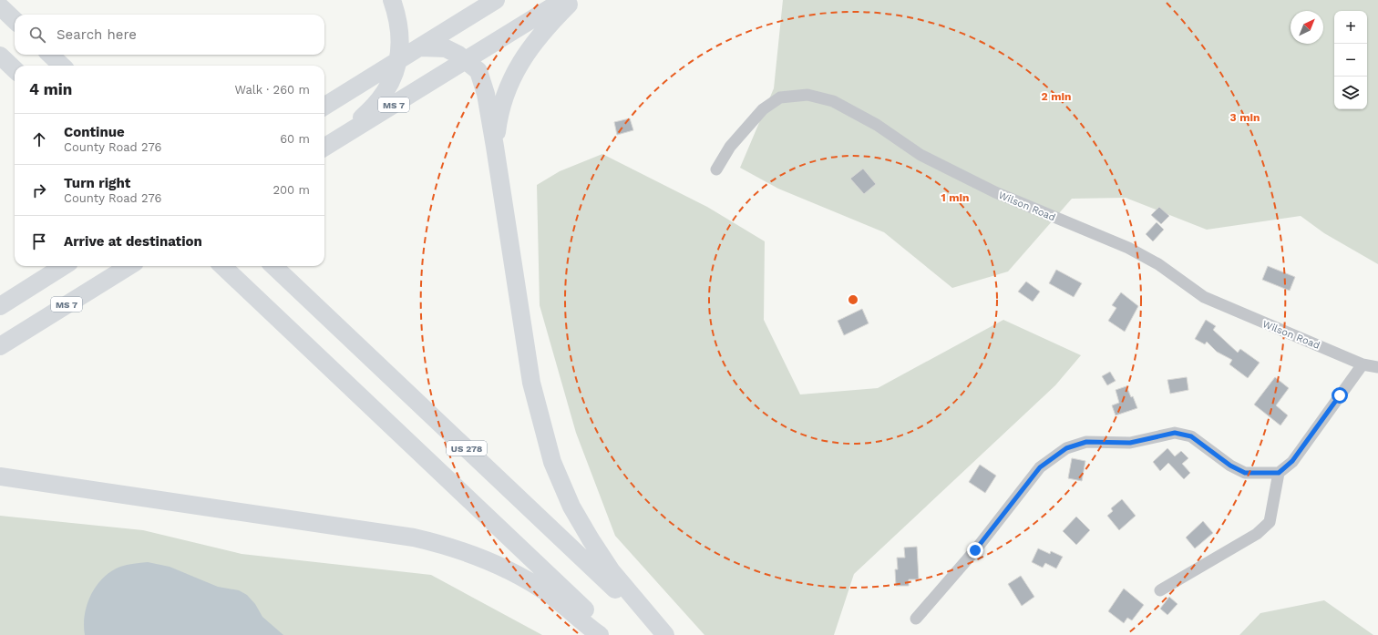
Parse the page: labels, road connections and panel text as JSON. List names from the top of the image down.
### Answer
{
  "streets": {
    "highway": ["MS 7", "US 278"],
    "street": ["Wilson Road"]
  },
  "north": "top right",
  "page": {
    "map_buttons": ["+", "−"],
    "search": "Search here",
    "heading": ["4 min", "Walk · 260 m"],
    "list": [
      ["Continue", "County Road 276", "60 m"],
      ["Turn right", "County Road 276", "200 m"],
      "Arrive at destination"
    ]
  },
  "rings": ["2 min", "3 min", "1 min"]
}
